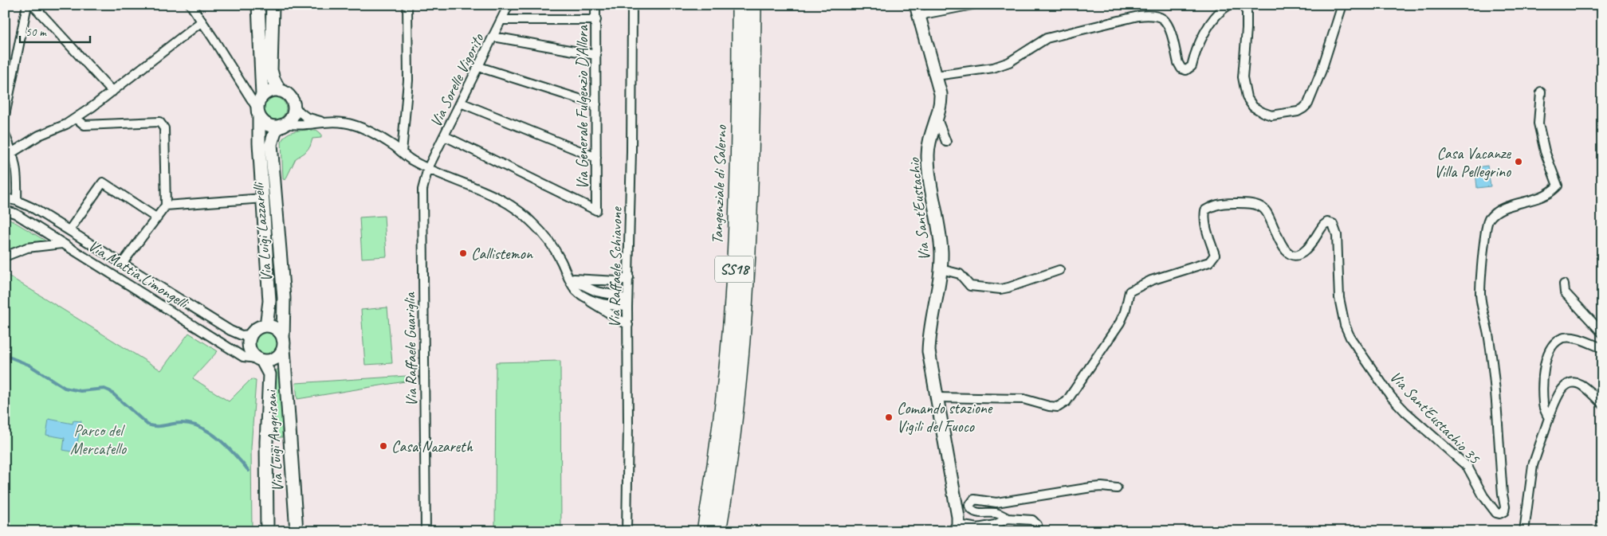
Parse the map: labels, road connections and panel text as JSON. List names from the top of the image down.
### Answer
{
  "streets": {
    "highway": ["Tangenziale di Salerno", "SS18"],
    "street": [
      "Via Sorelle Vigorito",
      "Via Generale Fulgenzio D'Allora",
      "Via Sant'Eustachio",
      "Via Luigi Lazzarelli",
      "Via Raffaele Schiavone",
      "Via Mattia Limongelli",
      "Via Raffaele Guariglia",
      "Via Sant'Eustachio 35",
      "Via Luigi Angrisani"
    ]
  },
  "crossings": [
    ["Via Sorelle Vigorito", "Via Generale Fulgenzio D'Allora"],
    ["Via Sorelle Vigorito", "Via Raffaele Guariglia"],
    ["Via Sant'Eustachio", "Via Sant'Eustachio 35"],
    ["Via Luigi Lazzarelli", "Via Mattia Limongelli"],
    ["Via Luigi Lazzarelli", "Via Luigi Angrisani"],
    ["Via Mattia Limongelli", "Via Luigi Angrisani"]
  ],
  "parks": ["Parco del Mercatello"],
  "places": [
    "Casa Vacanze Villa Pellegrino",
    "Callistemon",
    "Comando stazione Vigili del Fuoco",
    "Casa Nazareth"
  ],
  "scale_bar": "50 m"
}
